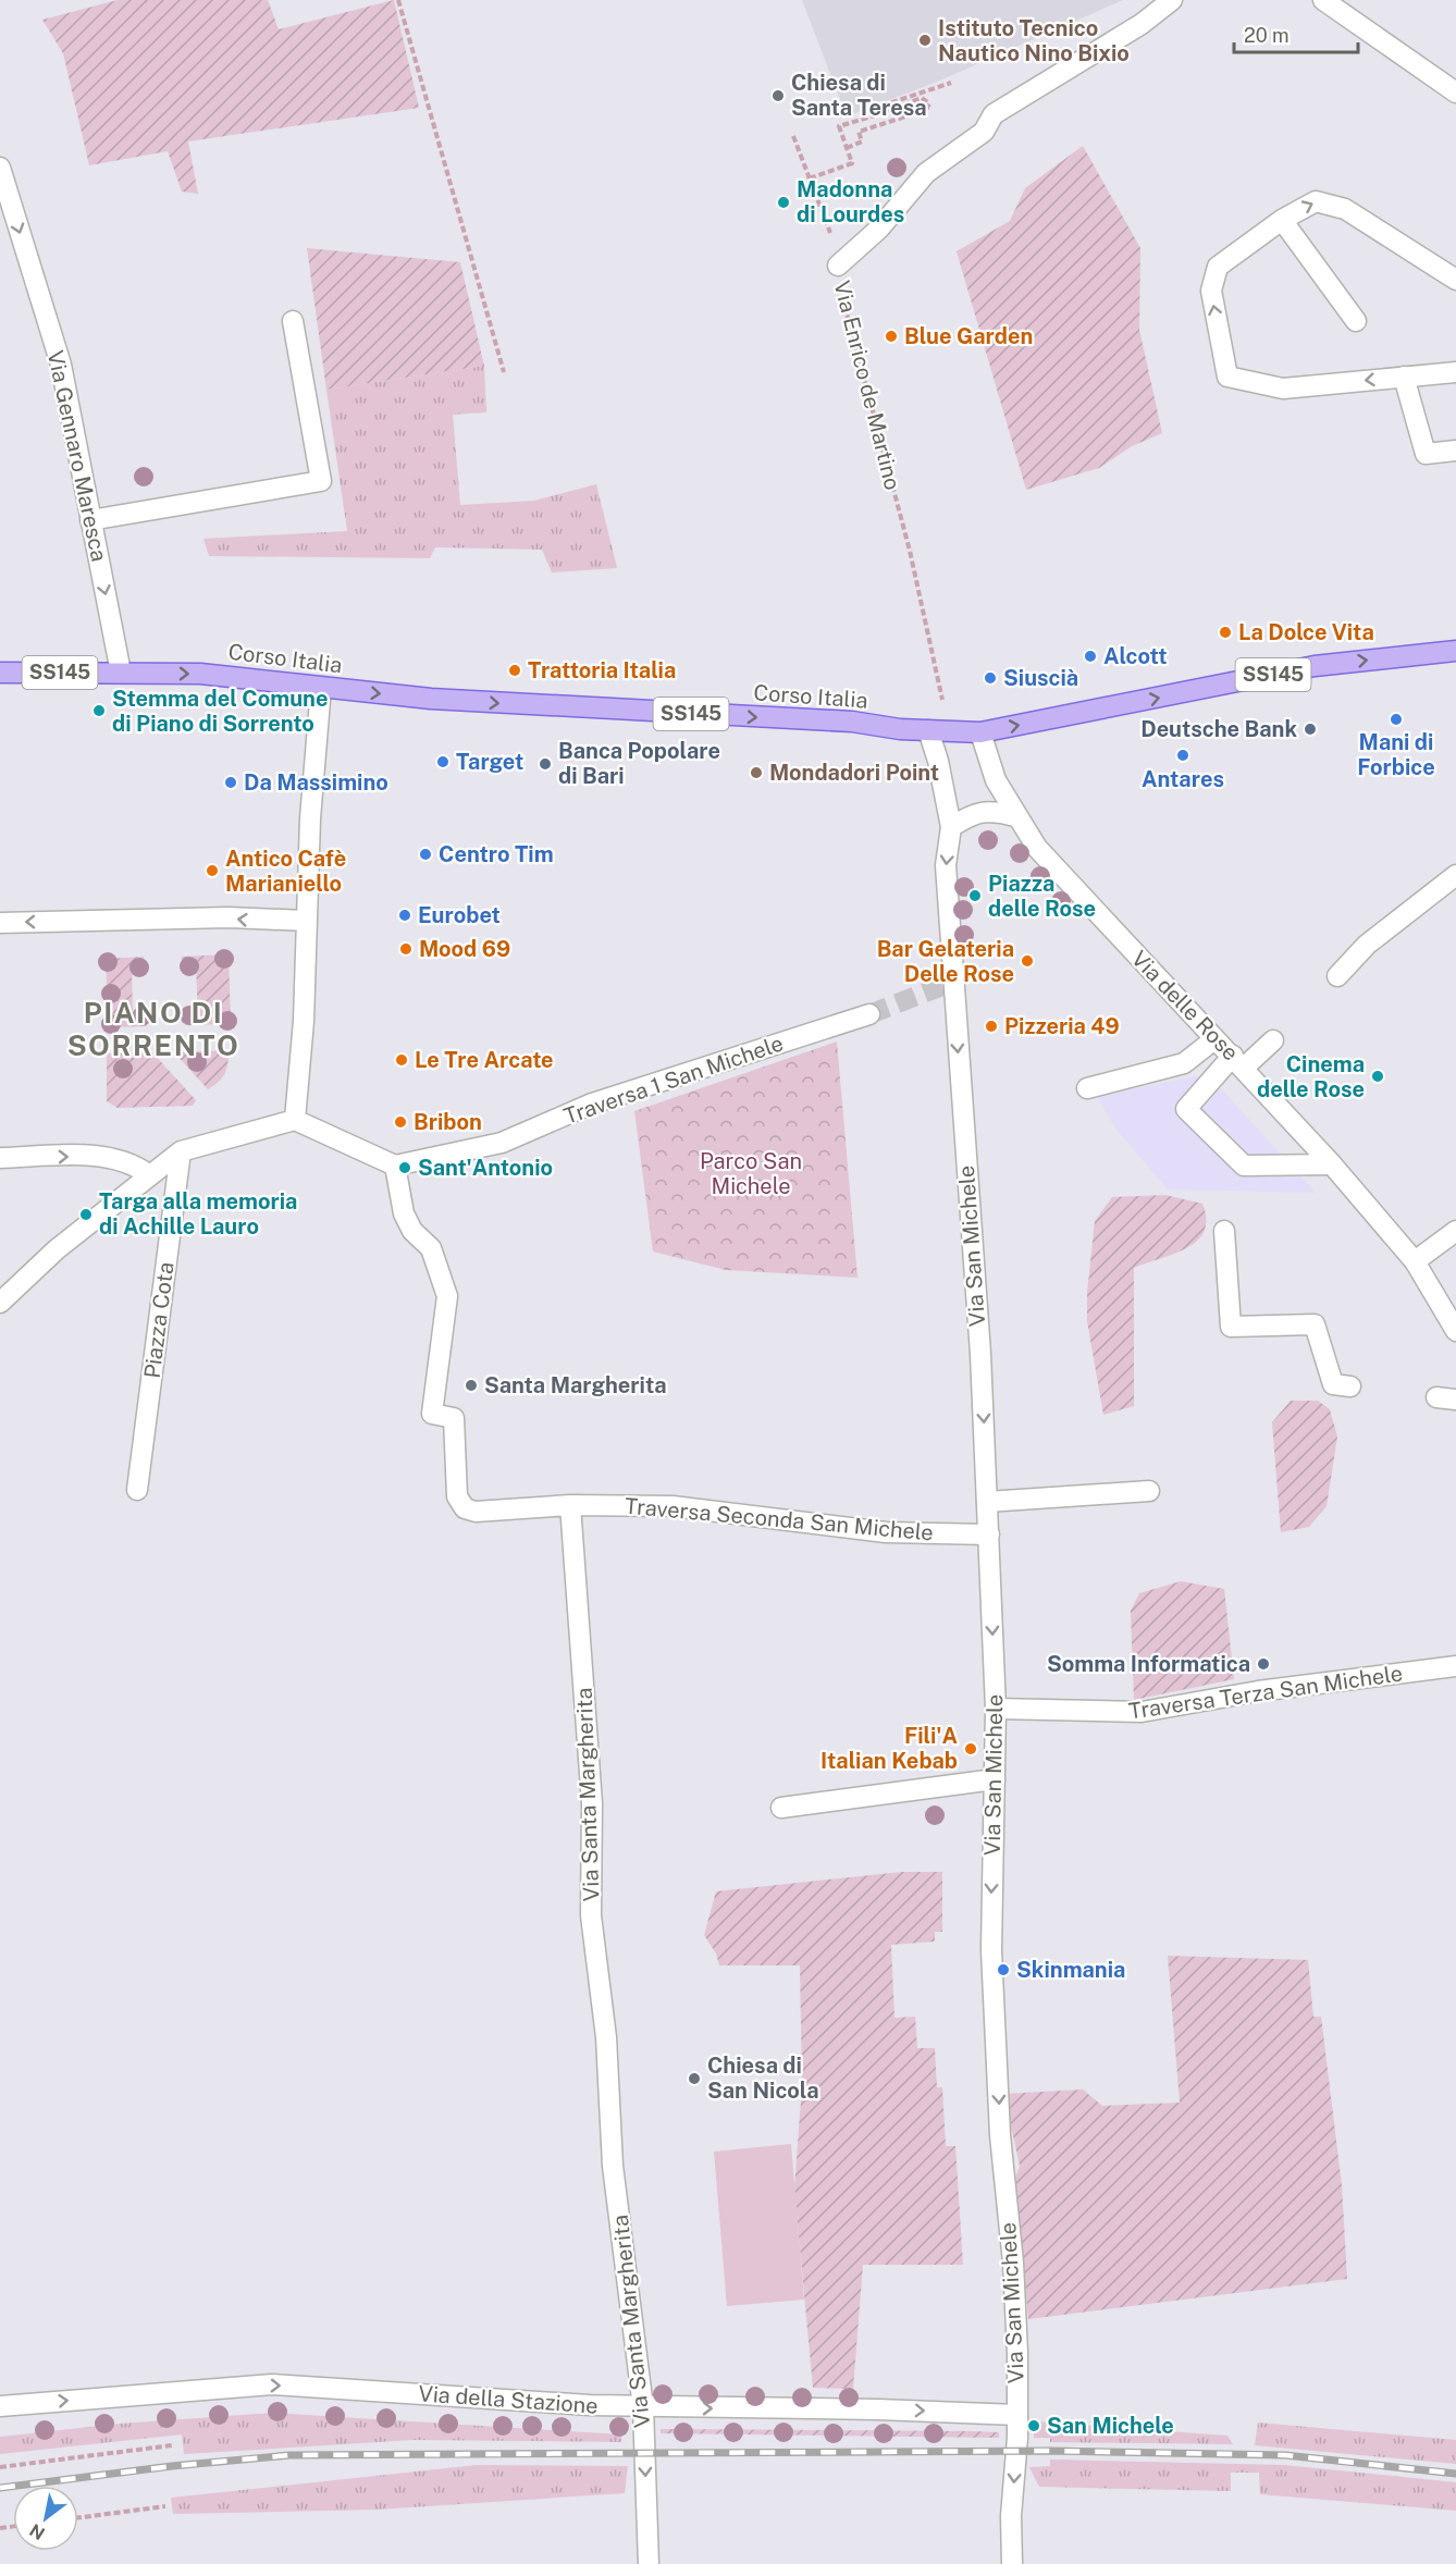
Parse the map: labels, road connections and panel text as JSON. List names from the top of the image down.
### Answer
{
  "streets": {
    "main road": ["Corso Italia", "SS145"],
    "street": [
      "Via Enrico de Martino",
      "Via Gennaro Maresca",
      "Via delle Rose",
      "Traversa 1 San Michele",
      "Via San Michele",
      "Piazza Cota",
      "Traversa Seconda San Michele",
      "Traversa Terza San Michele",
      "Via Santa Margherita",
      "Via della Stazione"
    ]
  },
  "crossings": [
    ["Via Enrico de Martino", "Corso Italia"],
    ["Via Gennaro Maresca", "Corso Italia"],
    ["Corso Italia", "Via delle Rose"],
    ["Via San Michele", "Traversa Seconda San Michele"],
    ["Via San Michele", "Traversa Terza San Michele"],
    ["Via San Michele", "Via della Stazione"],
    ["Traversa Seconda San Michele", "Via Santa Margherita"],
    ["Via Santa Margherita", "Via della Stazione"]
  ],
  "one_way": [
    "Via Gennaro Maresca",
    "Corso Italia",
    "Via San Michele",
    "Via della Stazione"
  ],
  "districts": ["PIANO DI SORRENTO"],
  "parks": ["Parco San Michele"],
  "places": [
    "Istituto Tecnico Nautico Nino Bixio",
    "Chiesa di Santa Teresa",
    "Madonna di Lourdes",
    "Blue Garden",
    "La Dolce Vita",
    "Alcott",
    "Trattoria Italia",
    "Siuscià",
    "Stemma del Comune di Piano di Sorrento",
    "Mani di Forbice",
    "Deutsche Bank",
    "Antares",
    "Target",
    "Banca Popolare di Bari",
    "Mondadori Point",
    "Da Massimino",
    "Centro Tim",
    "Antico Cafè Marianiello",
    "Piazza delle Rose",
    "Eurobet",
    "Mood 69",
    "Bar Gelateria Delle Rose",
    "Pizzeria 49",
    "Le Tre Arcate",
    "Cinema delle Rose",
    "Bribon",
    "Sant'Antonio",
    "Targa alla memoria di Achille Lauro",
    "Santa Margherita",
    "Somma Informatica",
    "Fili'A Italian Kebab",
    "Skinmania",
    "Chiesa di San Nicola",
    "San Michele"
  ],
  "scale_bar": "20 m",
  "north": "bottom left"
}
